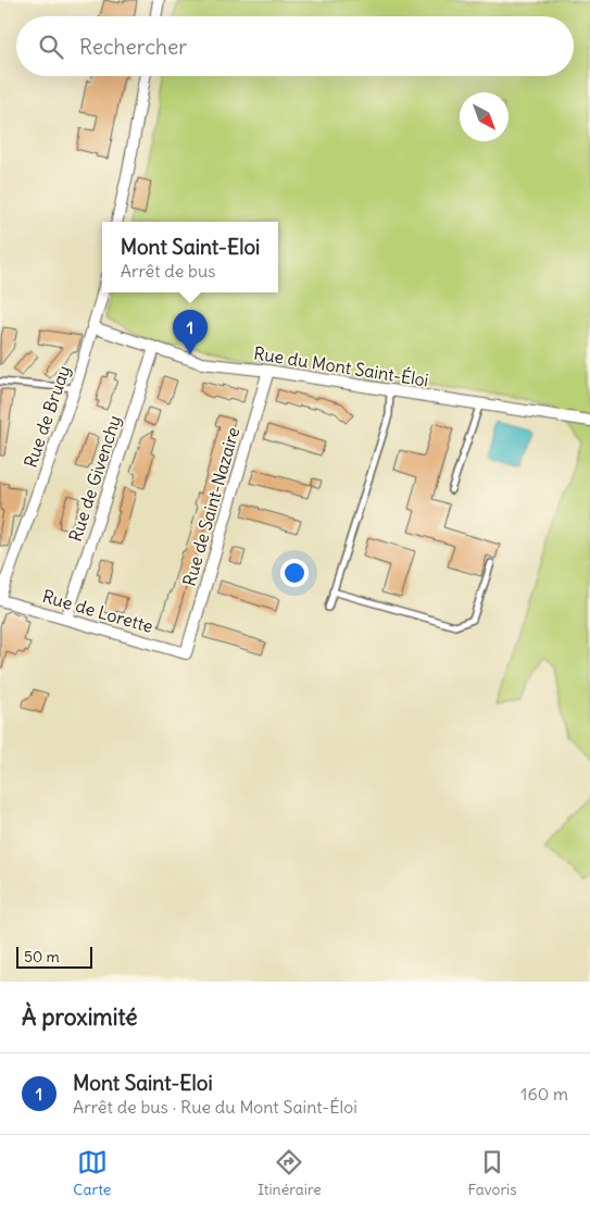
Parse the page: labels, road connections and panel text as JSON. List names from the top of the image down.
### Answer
{
  "streets": {
    "street": [
      "Rue du Mont Saint-Éloi",
      "Rue de Bruay",
      "Rue de Givenchy",
      "Rue de Saint-Nazaire",
      "Rue de Lorette"
    ]
  },
  "crossings": [
    ["Rue du Mont Saint-Éloi", "Rue de Bruay"],
    ["Rue du Mont Saint-Éloi", "Rue de Givenchy"],
    ["Rue du Mont Saint-Éloi", "Rue de Saint-Nazaire"],
    ["Rue de Bruay", "Rue de Lorette"],
    ["Rue de Givenchy", "Rue de Lorette"],
    ["Rue de Saint-Nazaire", "Rue de Lorette"]
  ],
  "scale_bar": "50 m",
  "north": "bottom right",
  "page": {
    "search": "Rechercher",
    "popup": ["Mont Saint-Eloi", "Arrêt de bus"],
    "pins": "1",
    "scale": "50 m",
    "heading": "À proximité",
    "list": [
      {
        "mark": "1",
        "name": "Mont Saint-Eloi",
        "note": "Arrêt de bus · Rue du Mont Saint-Éloi",
        "value": "160 m"
      }
    ],
    "nav": ["Carte", "Itinéraire", "Favoris"]
  }
}
